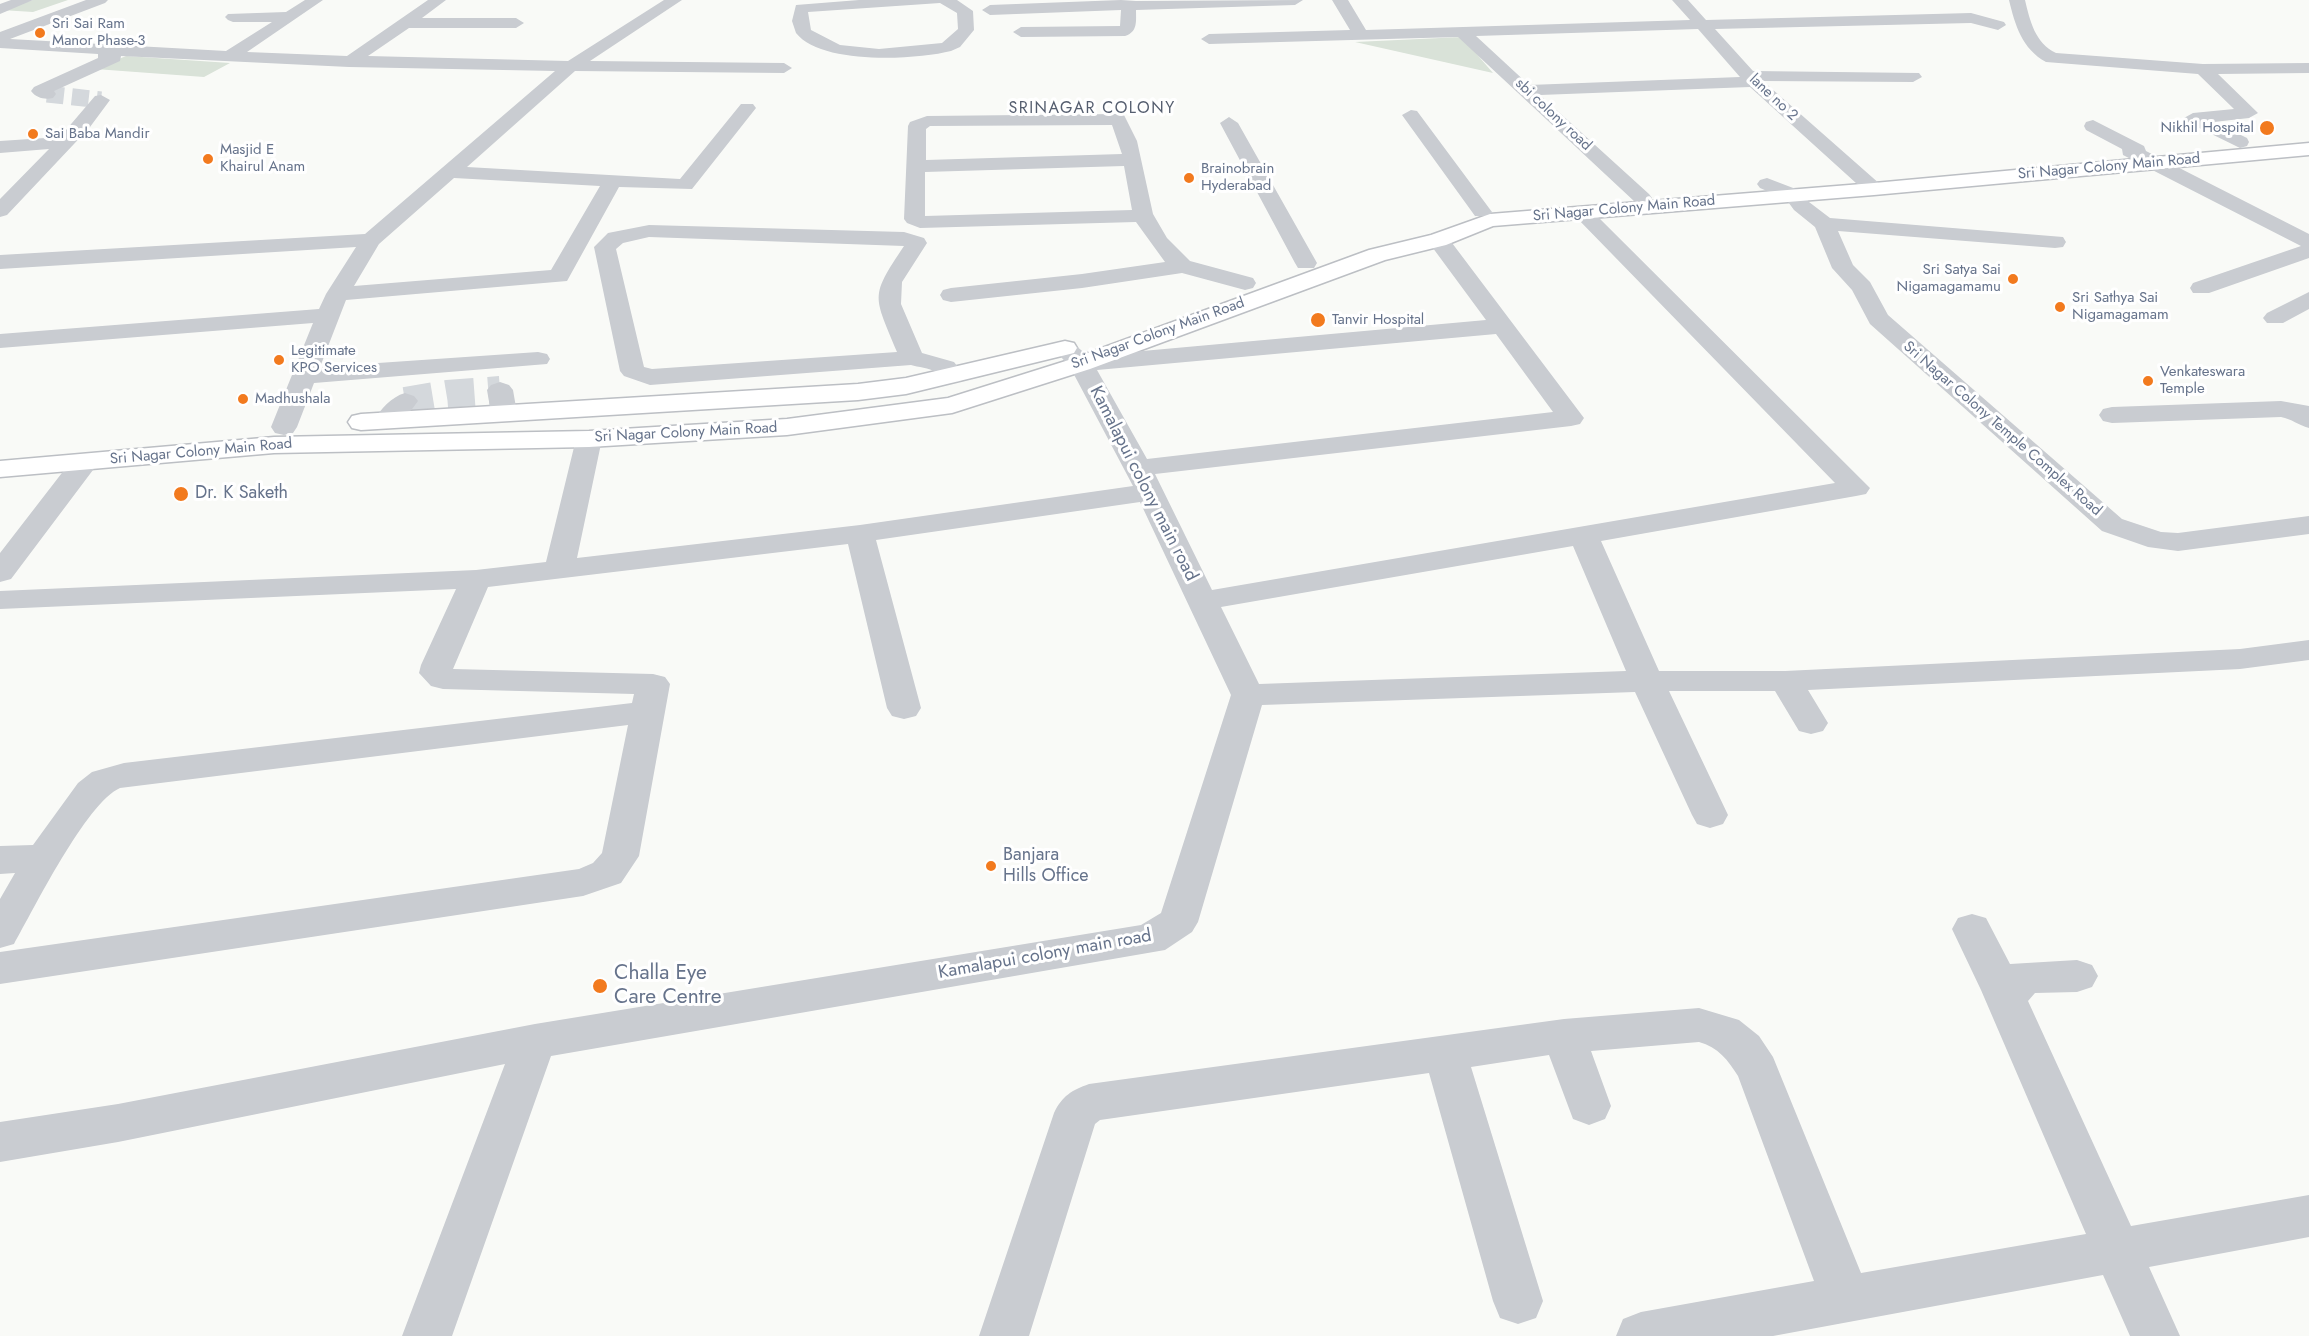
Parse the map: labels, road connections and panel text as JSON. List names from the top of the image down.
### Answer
{
  "streets": {
    "main road": ["Sri Nagar Colony Main Road"],
    "street": [
      "lane no 2",
      "sbi colony road",
      "Sri Nagar Colony Temple Complex Road",
      "Kamalapui colony main road"
    ]
  },
  "crossings": [
    ["lane no 2", "Sri Nagar Colony Main Road"],
    ["sbi colony road", "Sri Nagar Colony Main Road"],
    ["Sri Nagar Colony Main Road", "Sri Nagar Colony Temple Complex Road"],
    ["Sri Nagar Colony Main Road", "Kamalapui colony main road"]
  ],
  "districts": ["SRINAGAR COLONY"],
  "places": [
    "Sri Sai Ram Manor Phase-3",
    "Nikhil Hospital",
    "Sai Baba Mandir",
    "Masjid E Khairul Anam",
    "Brainobrain Hyderabad",
    "Sri Satya Sai Nigamagamamu",
    "Sri Sathya Sai Nigamagamam",
    "Tanvir Hospital",
    "Legitimate KPO Services",
    "Venkateswara Temple",
    "Madhushala",
    "Dr. K Saketh",
    "Banjara Hills Office",
    "Challa Eye Care Centre"
  ]
}
